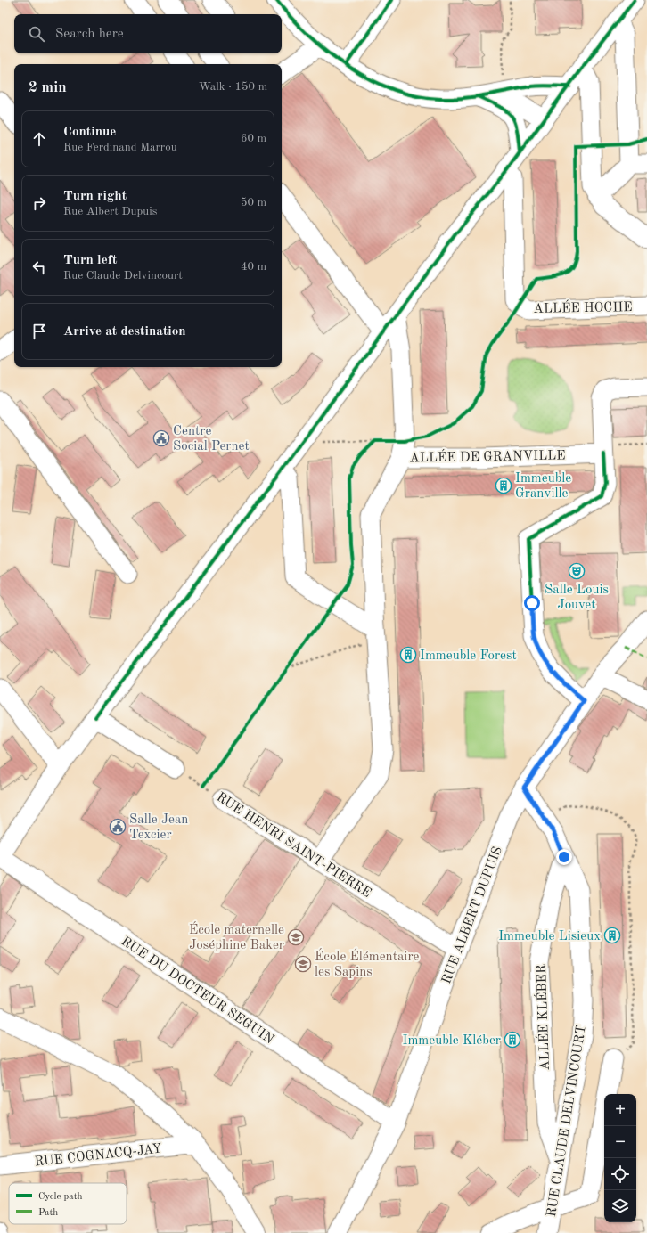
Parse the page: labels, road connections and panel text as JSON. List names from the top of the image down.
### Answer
{
  "streets": {
    "street": [
      "ALLÉE HOCHE",
      "ALLÉE DE GRANVILLE",
      "RUE HENRI SAINT-PIERRE",
      "RUE ALBERT DUPUIS",
      "RUE DU DOCTEUR SEGUIN",
      "ALLÉE KLÉBER",
      "RUE CLAUDE DELVINCOURT",
      "RUE COGNACQ-JAY"
    ]
  },
  "crossings": [
    ["ALLÉE DE GRANVILLE", "RUE HENRI SAINT-PIERRE"],
    ["RUE HENRI SAINT-PIERRE", "RUE ALBERT DUPUIS"],
    ["RUE ALBERT DUPUIS", "RUE DU DOCTEUR SEGUIN"],
    ["RUE ALBERT DUPUIS", "RUE CLAUDE DELVINCOURT"],
    ["ALLÉE KLÉBER", "RUE CLAUDE DELVINCOURT"]
  ],
  "places": {
    "public building": ["Centre Social Pernet", "Salle Jean Texcier"],
    "building": [
      "Immeuble Granville",
      "Immeuble Forest",
      "Immeuble Lisieux",
      "Immeuble Kléber"
    ],
    "theatre": ["Salle Louis Jouvet"],
    "school or university": ["École maternelle Joséphine Baker", "École Élémentaire les Sapins"]
  },
  "legend": ["Cycle path", "Path"],
  "page": {
    "search": "Search here",
    "heading": ["2 min", "Walk · 150 m"],
    "list": [
      ["Continue", "Rue Ferdinand Marrou", "60 m"],
      ["Turn right", "Rue Albert Dupuis", "50 m"],
      ["Turn left", "Rue Claude Delvincourt", "40 m"],
      "Arrive at destination"
    ],
    "map_buttons": ["+", "−"]
  }
}
